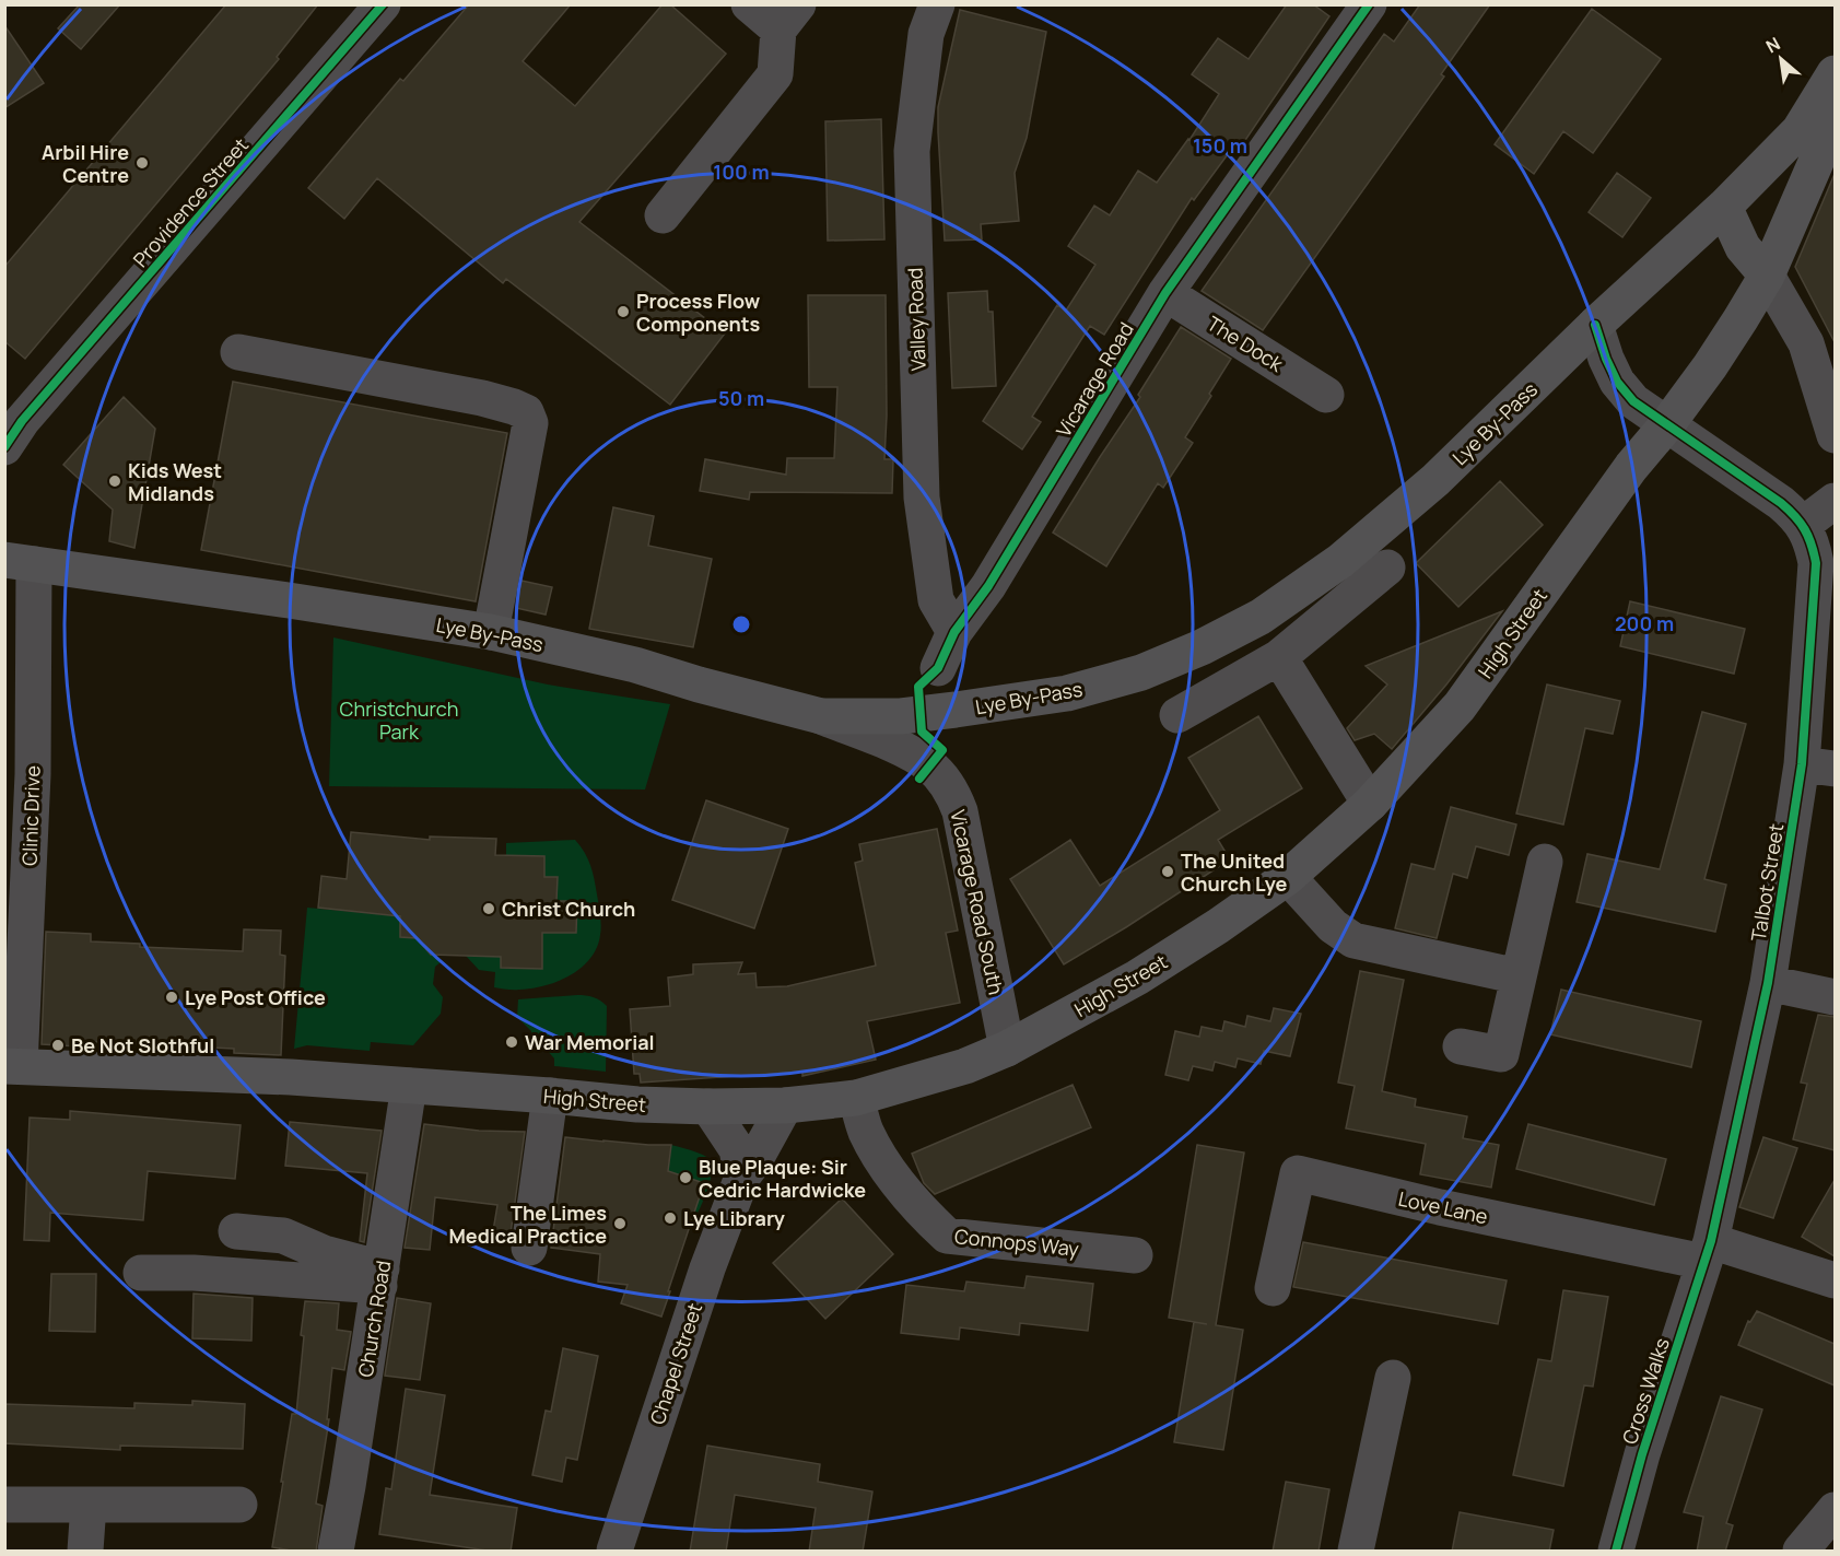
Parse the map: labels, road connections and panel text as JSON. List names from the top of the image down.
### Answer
{
  "streets": {
    "highway": ["Lye By-Pass", "High Street"],
    "street": [
      "Providence Street",
      "Valley Road",
      "The Dock",
      "Vicarage Road",
      "Clinic Drive",
      "Talbot Street",
      "Vicarage Road South",
      "Love Lane",
      "Connops Way",
      "Church Road",
      "Chapel Street",
      "Cross Walks"
    ]
  },
  "crossings": [
    ["Valley Road", "Vicarage Road"],
    ["The Dock", "Vicarage Road"],
    ["Lye By-Pass", "Clinic Drive"],
    ["Lye By-Pass", "Vicarage Road South"],
    ["High Street", "Clinic Drive"],
    ["High Street", "Vicarage Road South"],
    ["High Street", "Connops Way"],
    ["High Street", "Church Road"],
    ["High Street", "Chapel Street"],
    ["Talbot Street", "Love Lane"],
    ["Talbot Street", "Cross Walks"],
    ["Love Lane", "Cross Walks"]
  ],
  "parks": ["Christchurch Park"],
  "places": [
    "Arbil Hire Centre",
    "Process Flow Components",
    "Kids West Midlands",
    "The United Church Lye",
    "Christ Church",
    "Lye Post Office",
    "War Memorial",
    "Be Not Slothful",
    "Blue Plaque: Sir Cedric Hardwicke",
    "Lye Library",
    "The Limes Medical Practice"
  ],
  "north": "top left",
  "rings": [
    "150 m",
    "100 m",
    "50 m",
    "200 m"
  ]
}
